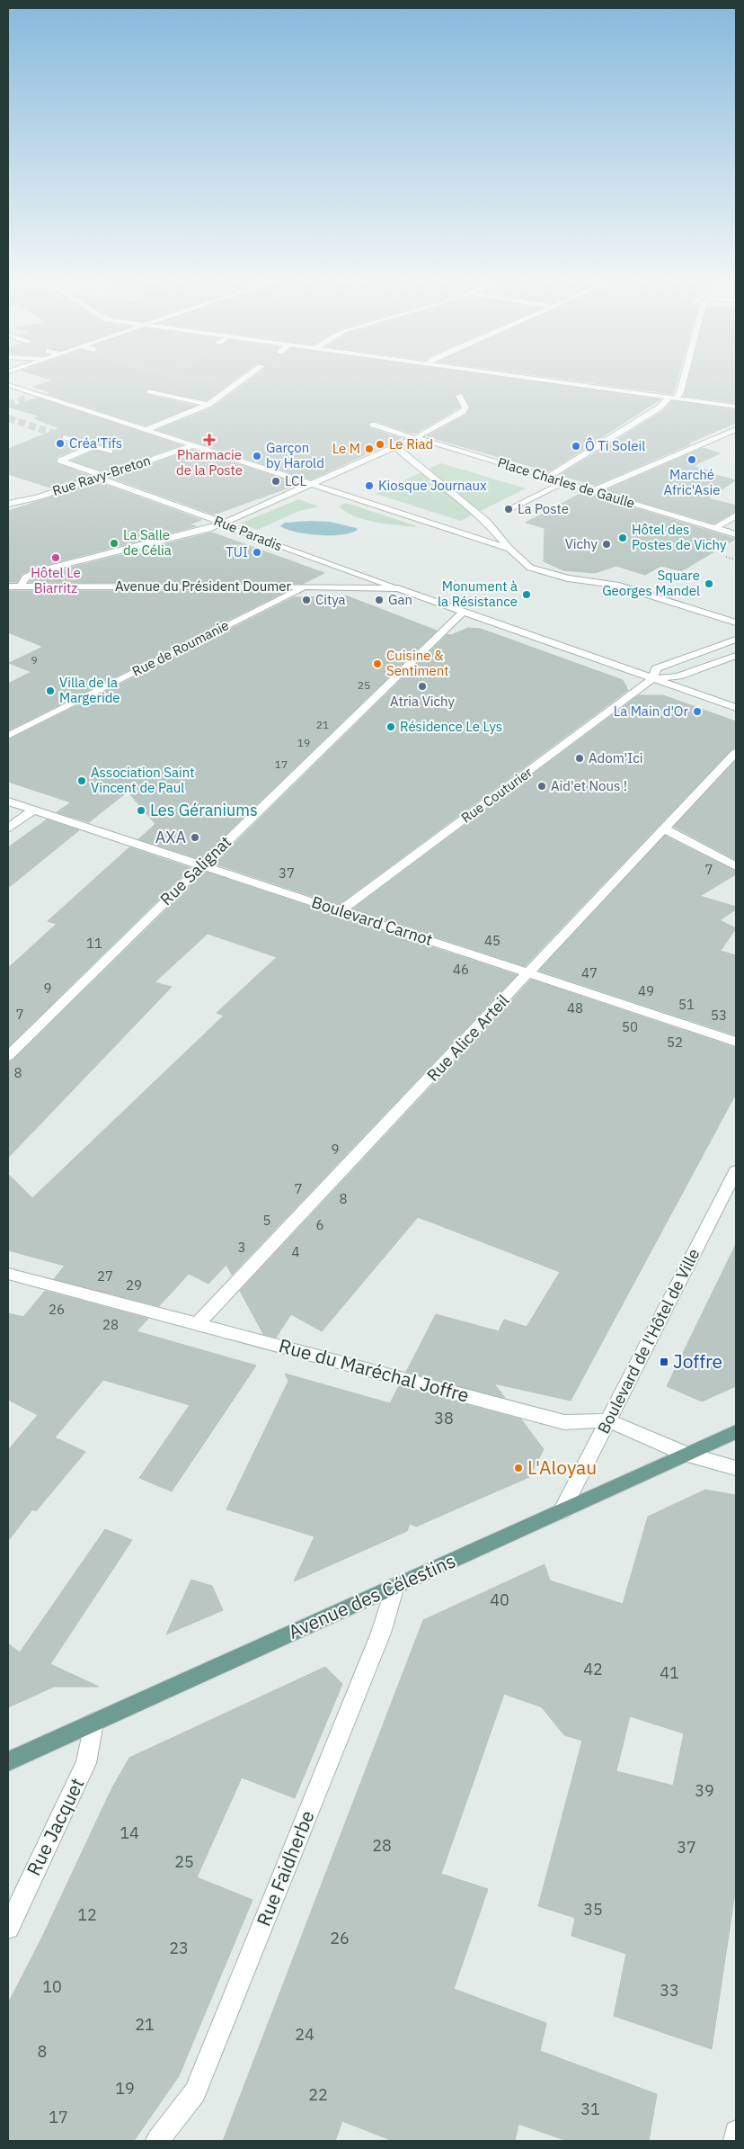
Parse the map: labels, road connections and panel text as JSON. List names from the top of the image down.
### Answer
{
  "streets": {
    "main road": ["Avenue des Célestins"],
    "street": [
      "Rue Ravy-Breton",
      "Place Charles de Gaulle",
      "Rue Paradis",
      "Avenue du Président Doumer",
      "Rue de Roumanie",
      "Rue Couturier",
      "Rue Salignat",
      "Boulevard Carnot",
      "Rue Alice Arteil",
      "Boulevard de l'Hôtel de Ville",
      "Rue du Maréchal Joffre",
      "Rue Jacquet",
      "Rue Faidherbe"
    ]
  },
  "crossings": [
    ["Rue Ravy-Breton", "Rue Paradis"],
    ["Rue Paradis", "Avenue du Président Doumer"],
    ["Avenue du Président Doumer", "Rue de Roumanie"],
    ["Rue Couturier", "Boulevard Carnot"],
    ["Rue Salignat", "Boulevard Carnot"],
    ["Boulevard Carnot", "Rue Alice Arteil"],
    ["Rue Alice Arteil", "Rue du Maréchal Joffre"],
    ["Boulevard de l'Hôtel de Ville", "Rue du Maréchal Joffre"],
    ["Boulevard de l'Hôtel de Ville", "Avenue des Célestins"],
    ["Rue du Maréchal Joffre", "Avenue des Célestins"],
    ["Avenue des Célestins", "Rue Jacquet"],
    ["Avenue des Célestins", "Rue Faidherbe"]
  ],
  "places": {
    "health": ["Pharmacie de la Poste"],
    "other": [
      "Créa'Tifs",
      "Le Riad",
      "Ô Ti Soleil",
      "Le M",
      "Garçon by Harold",
      "Marché Afric'Asie",
      "LCL",
      "Kiosque Journaux",
      "La Poste",
      "Hôtel des Postes de Vichy",
      "La Salle de Célia",
      "Vichy",
      "TUI",
      "Hôtel Le Biarritz",
      "Square Georges Mandel",
      "Monument à la Résistance",
      "Citya",
      "Gan",
      "Cuisine & Sentiment",
      "Atria Vichy",
      "Villa de la Margeride",
      "La Main d'Or",
      "Résidence Le Lys",
      "Adom'Ici",
      "Association Saint Vincent de Paul",
      "Aid'et Nous !",
      "Les Géraniums",
      "AXA",
      "L'Aloyau"
    ],
    "transit": ["Joffre"]
  },
  "house_numbers": [
    "9",
    "25",
    "21",
    "19",
    "17",
    "7",
    "37",
    "45",
    "11",
    "46",
    "47",
    "9",
    "49",
    "51",
    "48",
    "7",
    "53",
    "50",
    "52",
    "8",
    "9",
    "7",
    "8",
    "5",
    "6",
    "3",
    "4",
    "27",
    "29",
    "26",
    "28",
    "38",
    "40",
    "42",
    "41",
    "39",
    "14",
    "28",
    "37",
    "25",
    "35",
    "12",
    "26",
    "23",
    "10",
    "33",
    "21",
    "24",
    "8",
    "19",
    "22",
    "31",
    "17"
  ]
}
